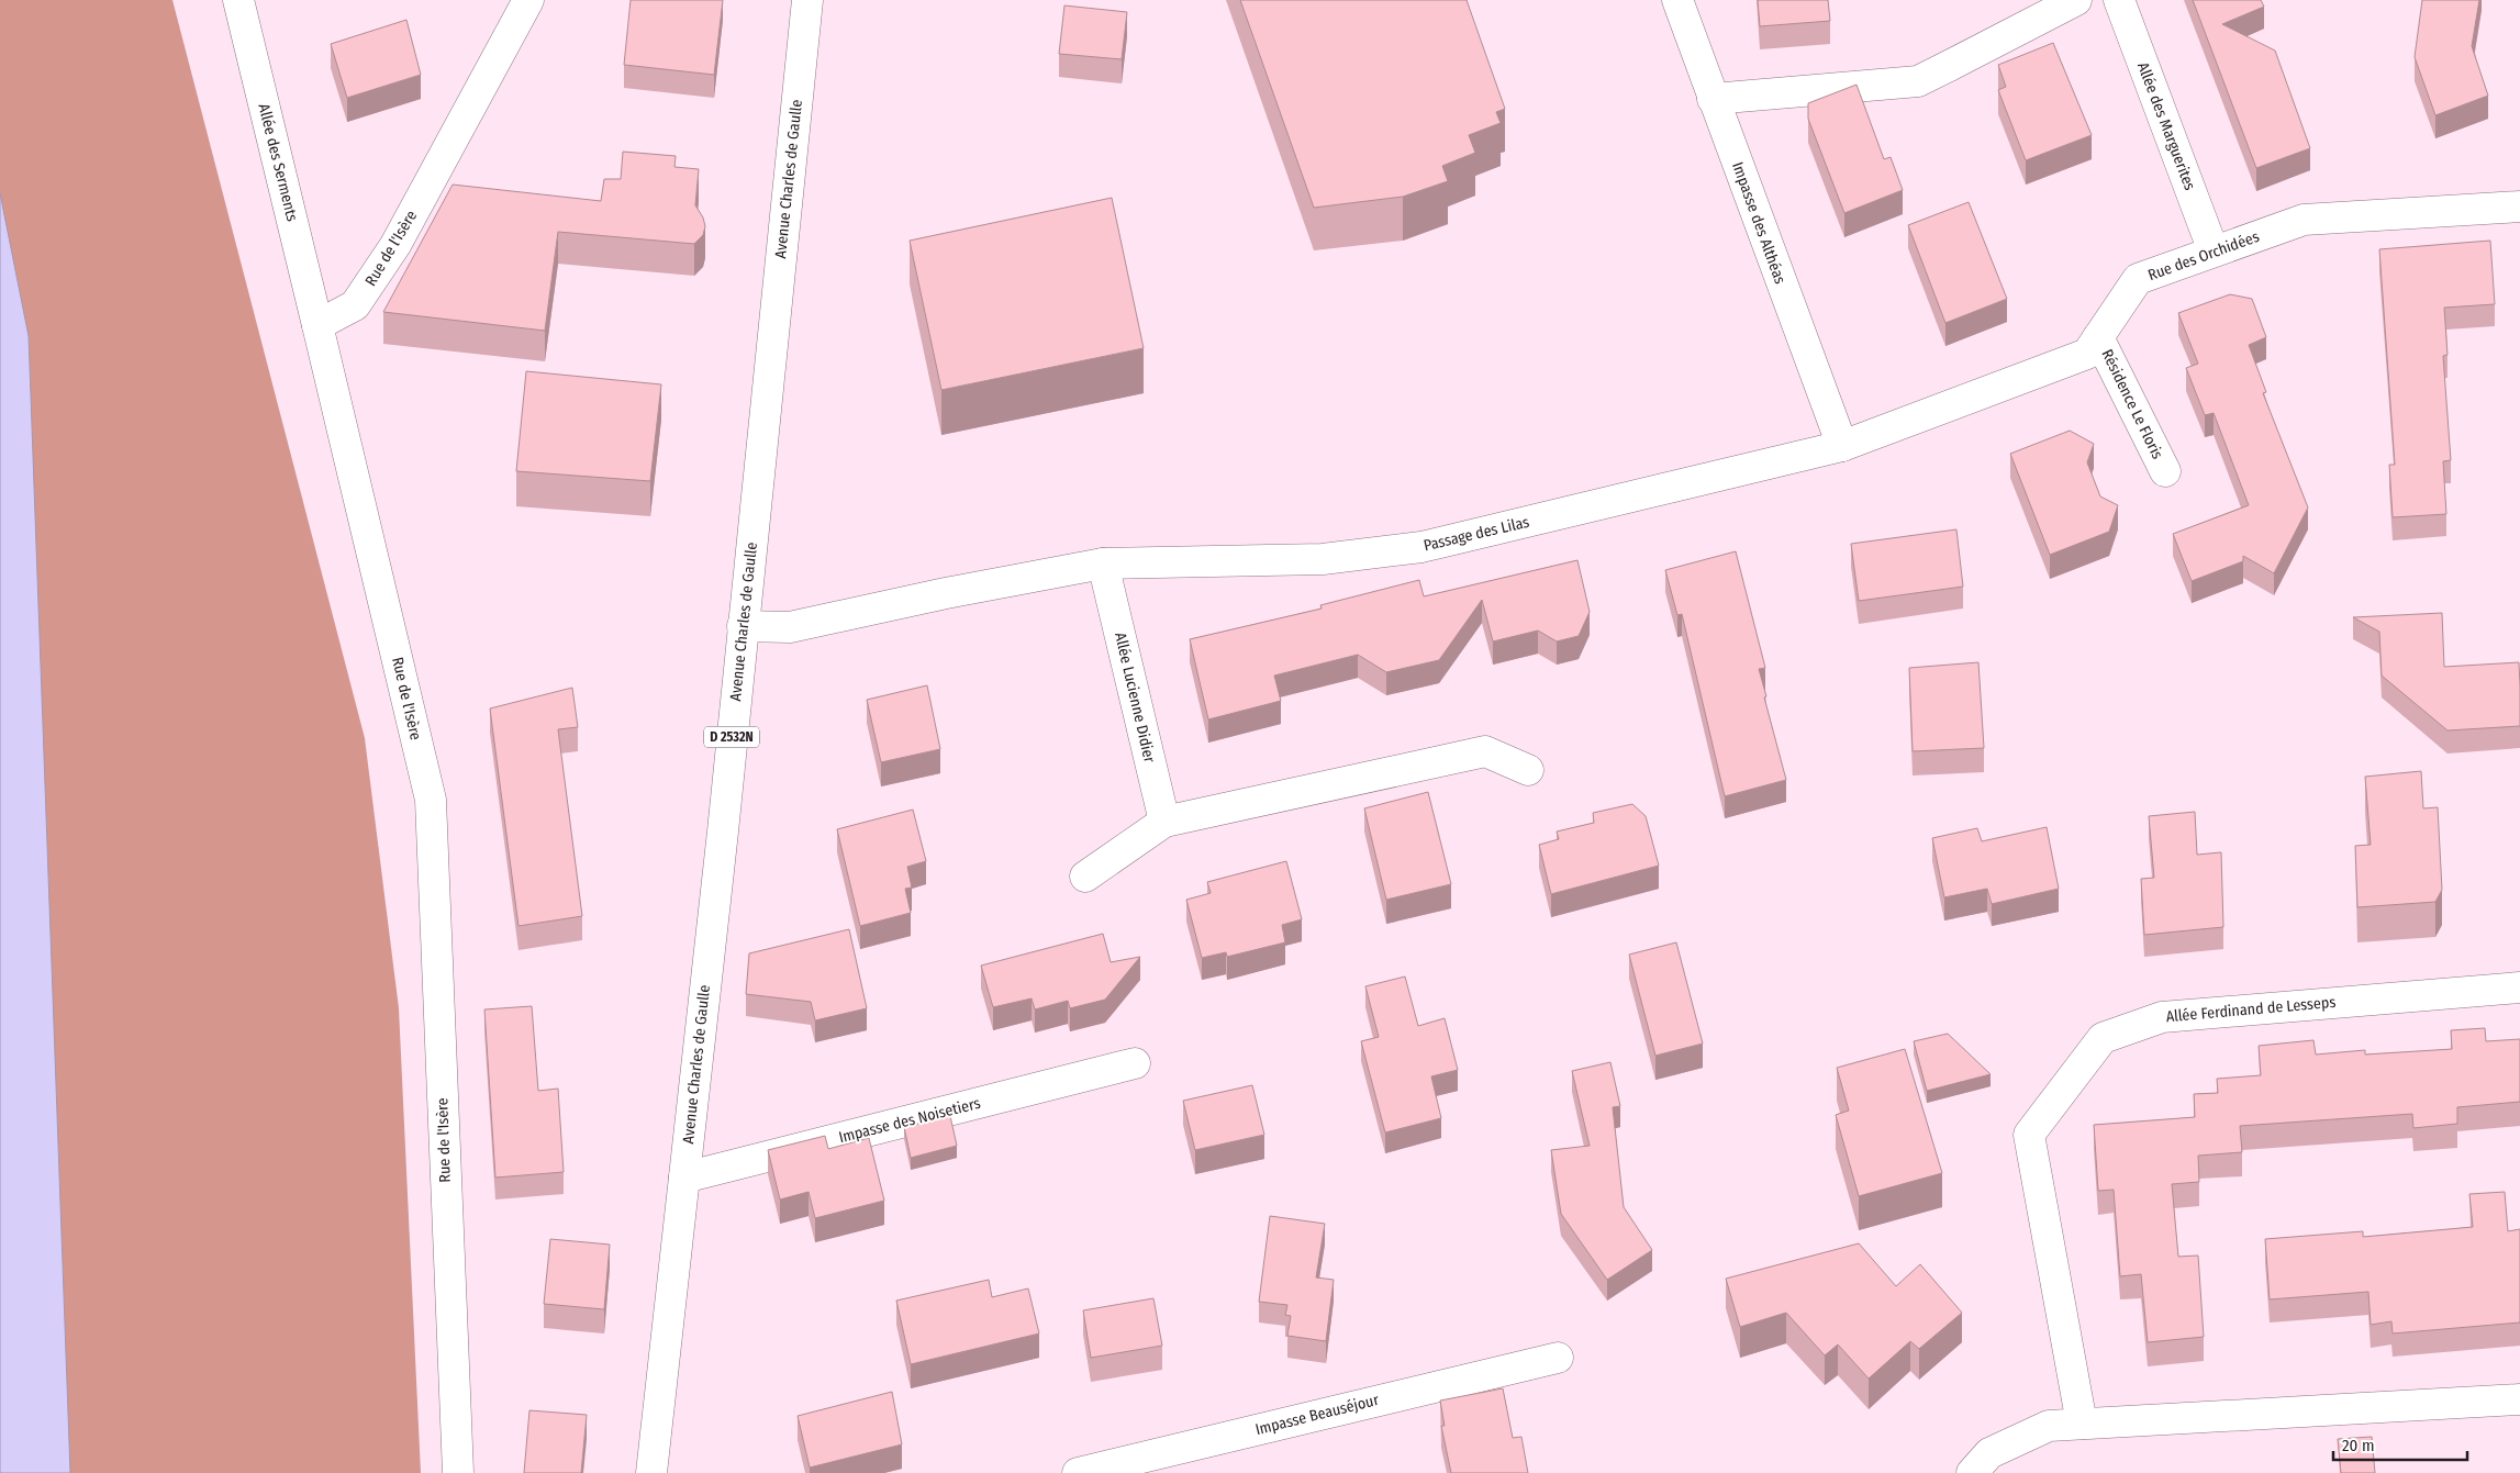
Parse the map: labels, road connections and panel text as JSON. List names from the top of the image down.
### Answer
{
  "streets": {
    "street": [
      "Allée des Marguerites",
      "Allée des Serments",
      "Avenue Charles de Gaulle",
      "Impasse des Althéas",
      "Rue de l'Isère",
      "Rue des Orchidées",
      "Résidence Le Floris",
      "Passage des Lilas",
      "Allée Lucienne Didier",
      "D 2532N",
      "Allée Ferdinand de Lesseps",
      "Impasse des Noisetiers",
      "Impasse Beauséjour"
    ]
  },
  "crossings": [
    ["Allée des Marguerites", "Rue des Orchidées"],
    ["Allée des Serments", "Rue de l'Isère"],
    ["Avenue Charles de Gaulle", "Impasse des Noisetiers"],
    ["Impasse des Althéas", "Rue des Orchidées"],
    ["Impasse des Althéas", "Passage des Lilas"],
    ["Rue des Orchidées", "Résidence Le Floris"],
    ["Rue des Orchidées", "Passage des Lilas"],
    ["Passage des Lilas", "Allée Lucienne Didier"]
  ],
  "scale_bar": "20 m"
}
